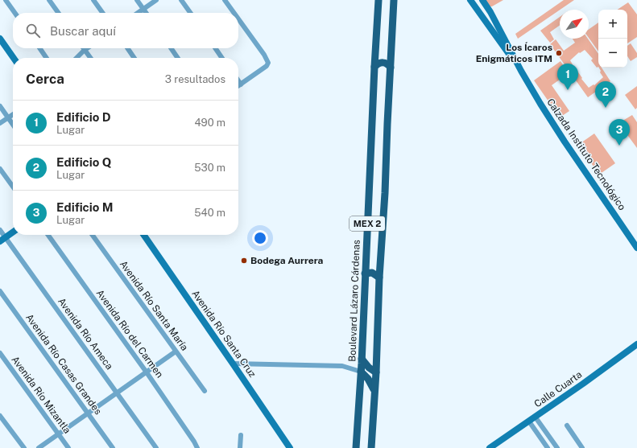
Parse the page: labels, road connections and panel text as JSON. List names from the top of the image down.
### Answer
{
  "streets": {
    "main road": ["MEX 2", "Boulevard Lázaro Cárdenas"],
    "street": [
      "Calzada Instituto Tecnológico",
      "Avenida Río Santa María",
      "Avenida Río Ameca",
      "Avenida Río del Carmen",
      "Avenida Río Santa Cruz",
      "Avenida Río Casas Grandes",
      "Calle Cuarta",
      "Avenida Río Mizantla"
    ]
  },
  "places": ["Los Ícaros Enigmáticos ITM", "Bodega Aurrera"],
  "north": "top right",
  "page": {
    "map_buttons": ["+", "−"],
    "search": "Buscar aquí",
    "heading": ["Cerca", "3 resultados"],
    "pins": ["1", "2", "3"],
    "list": [
      {
        "mark": "1",
        "name": "Edificio D",
        "note": "Lugar",
        "value": "490 m"
      },
      {
        "mark": "2",
        "name": "Edificio Q",
        "note": "Lugar",
        "value": "530 m"
      },
      {
        "mark": "3",
        "name": "Edificio M",
        "note": "Lugar",
        "value": "540 m"
      }
    ]
  }
}
